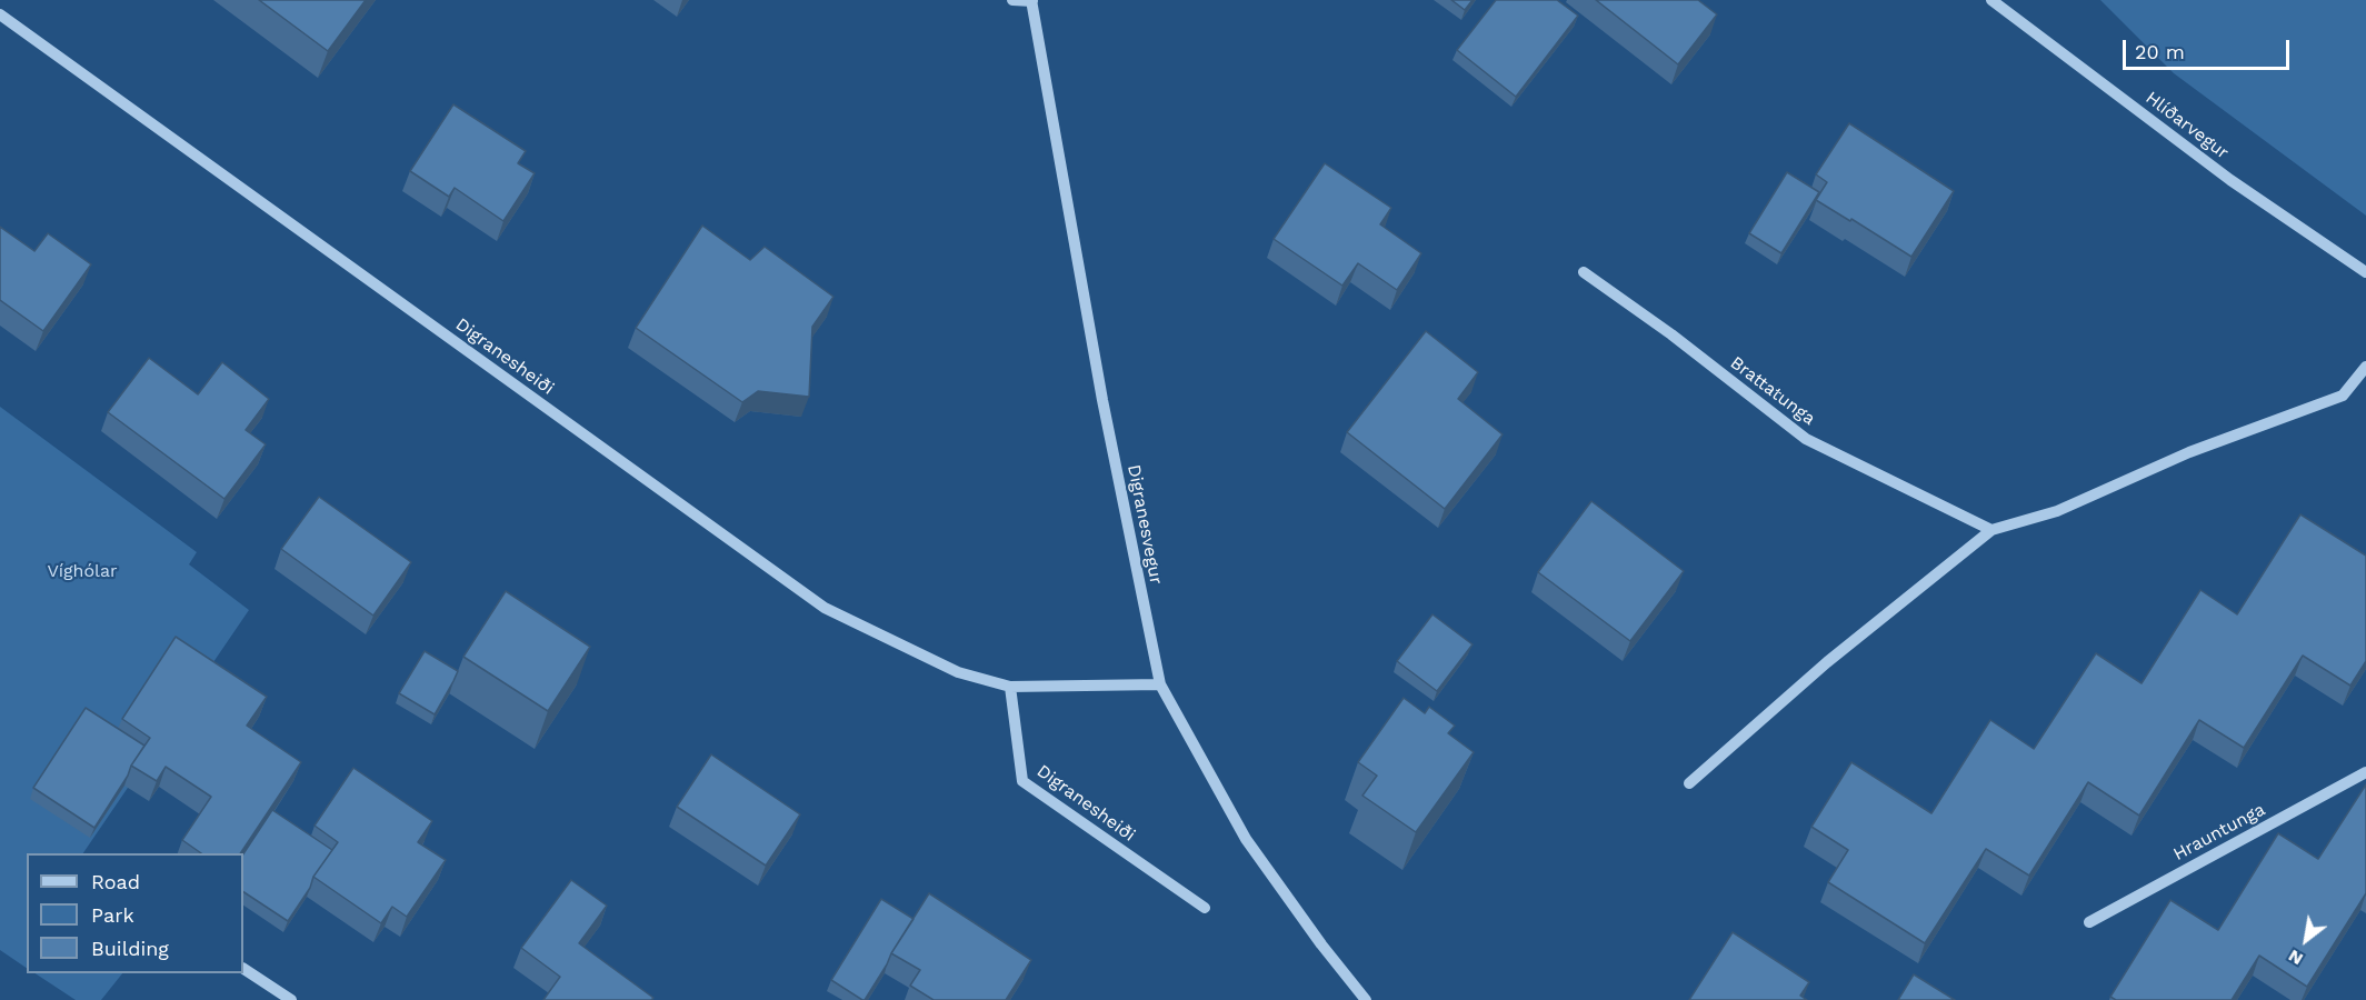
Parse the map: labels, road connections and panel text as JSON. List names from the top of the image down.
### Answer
{
  "streets": {
    "street": [
      "Hlíðarvegur",
      "Digranesheiði",
      "Brattatunga",
      "Digranesvegur",
      "Hrauntunga"
    ]
  },
  "crossings": [
    ["Digranesheiði", "Digranesvegur"]
  ],
  "parks": ["Víghólar"],
  "legend": ["Road", "Park", "Building"],
  "scale_bar": "20 m",
  "north": "bottom left"
}
